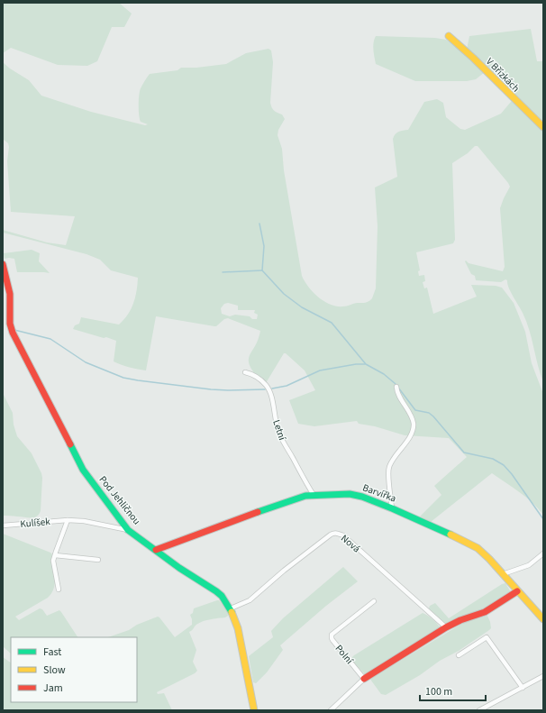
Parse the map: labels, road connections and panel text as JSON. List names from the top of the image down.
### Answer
{
  "streets": {
    "street": [
      "V Břízkách",
      "Letní",
      "Barvířka",
      "Pod Jehličnou",
      "Kulíšek",
      "Nová",
      "Polní"
    ]
  },
  "crossings": [
    ["Letní", "Barvířka"],
    ["Barvířka", "Pod Jehličnou"],
    ["Pod Jehličnou", "Kulíšek"],
    ["Pod Jehličnou", "Nová"]
  ],
  "legend": ["Fast", "Slow", "Jam"],
  "scale_bar": "100 m"
}
